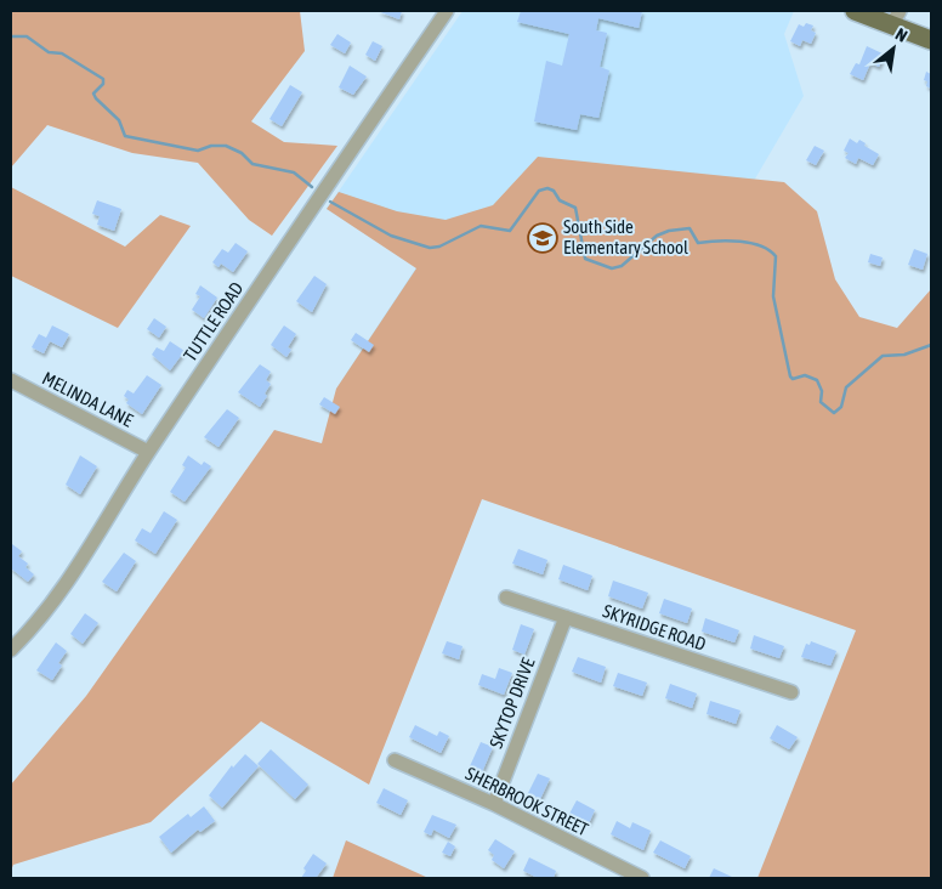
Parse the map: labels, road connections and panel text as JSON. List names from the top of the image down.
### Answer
{
  "streets": {
    "street": [
      "TUTTLE ROAD",
      "MELINDA LANE",
      "SKYRIDGE ROAD",
      "SKYTOP DRIVE",
      "SHERBROOK STREET"
    ]
  },
  "crossings": [
    ["TUTTLE ROAD", "MELINDA LANE"],
    ["SKYRIDGE ROAD", "SKYTOP DRIVE"],
    ["SKYTOP DRIVE", "SHERBROOK STREET"]
  ],
  "places": {
    "school or university": ["South Side Elementary School"]
  },
  "north": "top right"
}
